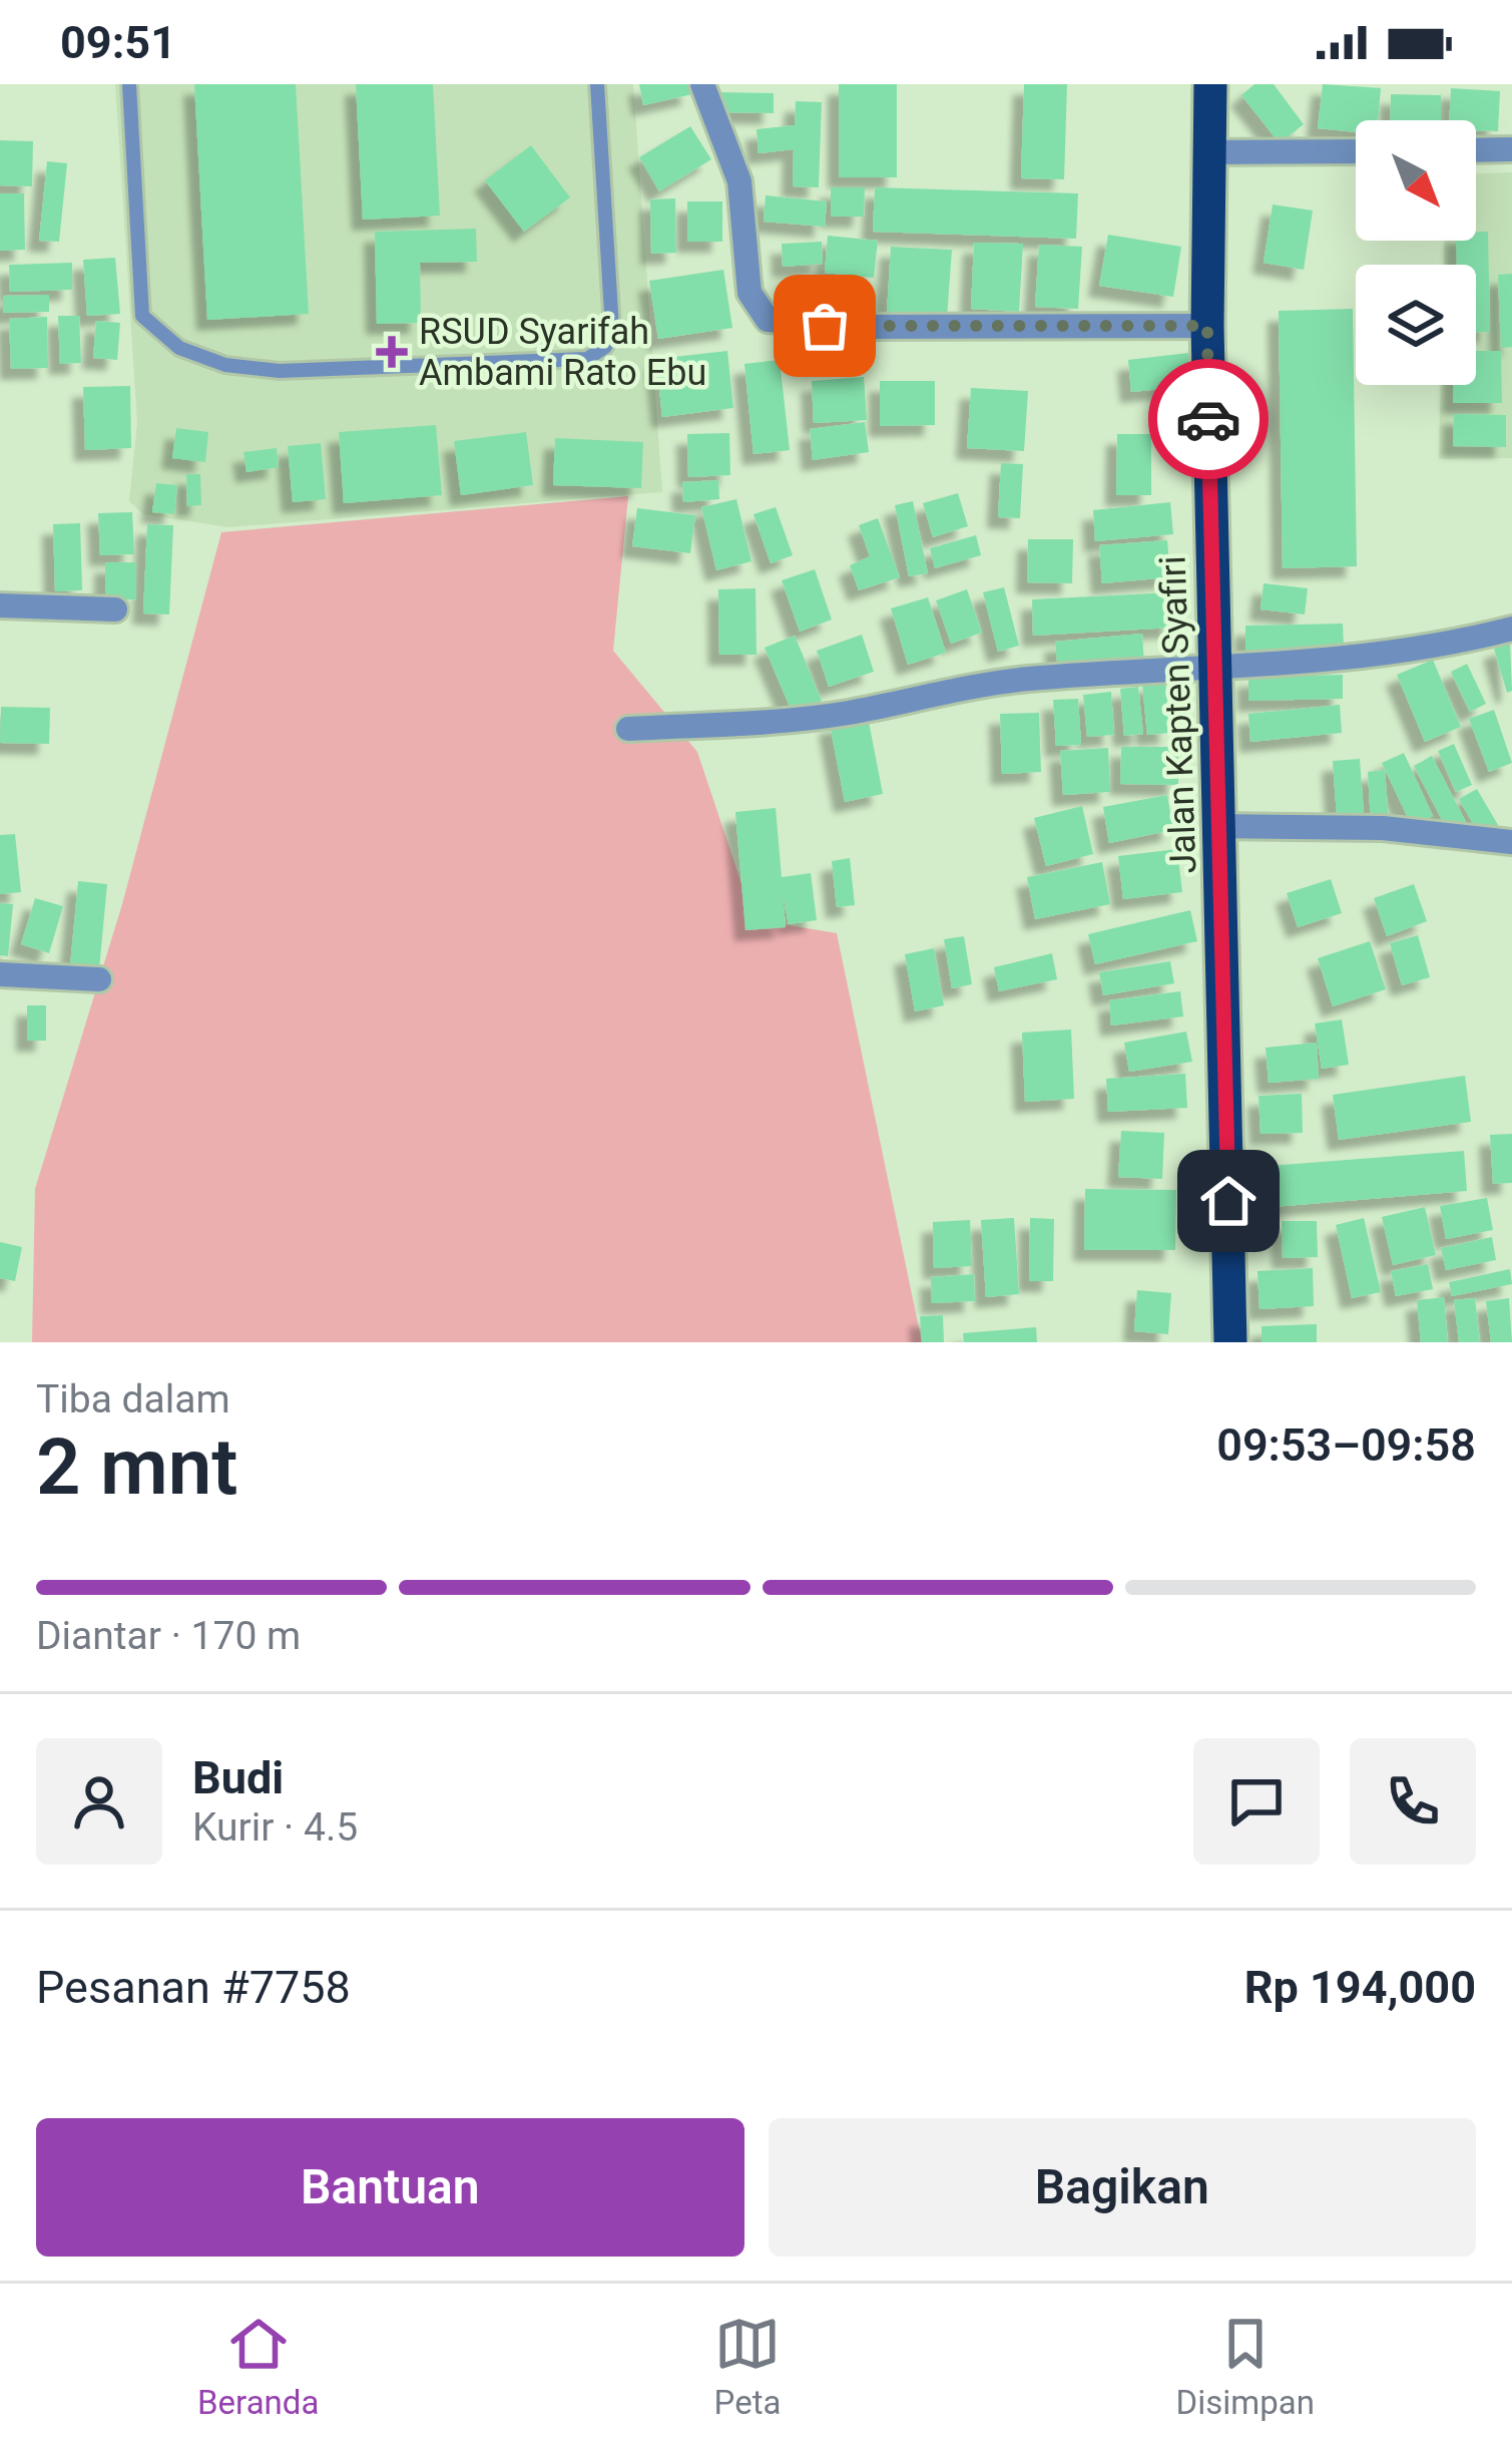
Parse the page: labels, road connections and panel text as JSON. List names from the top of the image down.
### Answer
{
  "streets": {
    "highway": ["Jalan Kapten Syafiri"]
  },
  "places": {
    "health": ["RSUD Syarifah Ambami Rato Ebu"]
  },
  "north": "bottom right",
  "page": {
    "status": "09:51",
    "heading": ["2 mnt", "Tiba dalam", "09:53–09:58"],
    "panel": [
      "Budi",
      "Kurir · 4.5",
      "Pesanan #7758",
      "Rp 194,000"
    ],
    "bar": "Diantar · 170 m",
    "buttons": ["Bantuan", "Bagikan"],
    "tabs": ["Beranda", "Peta", "Disimpan"]
  }
}
